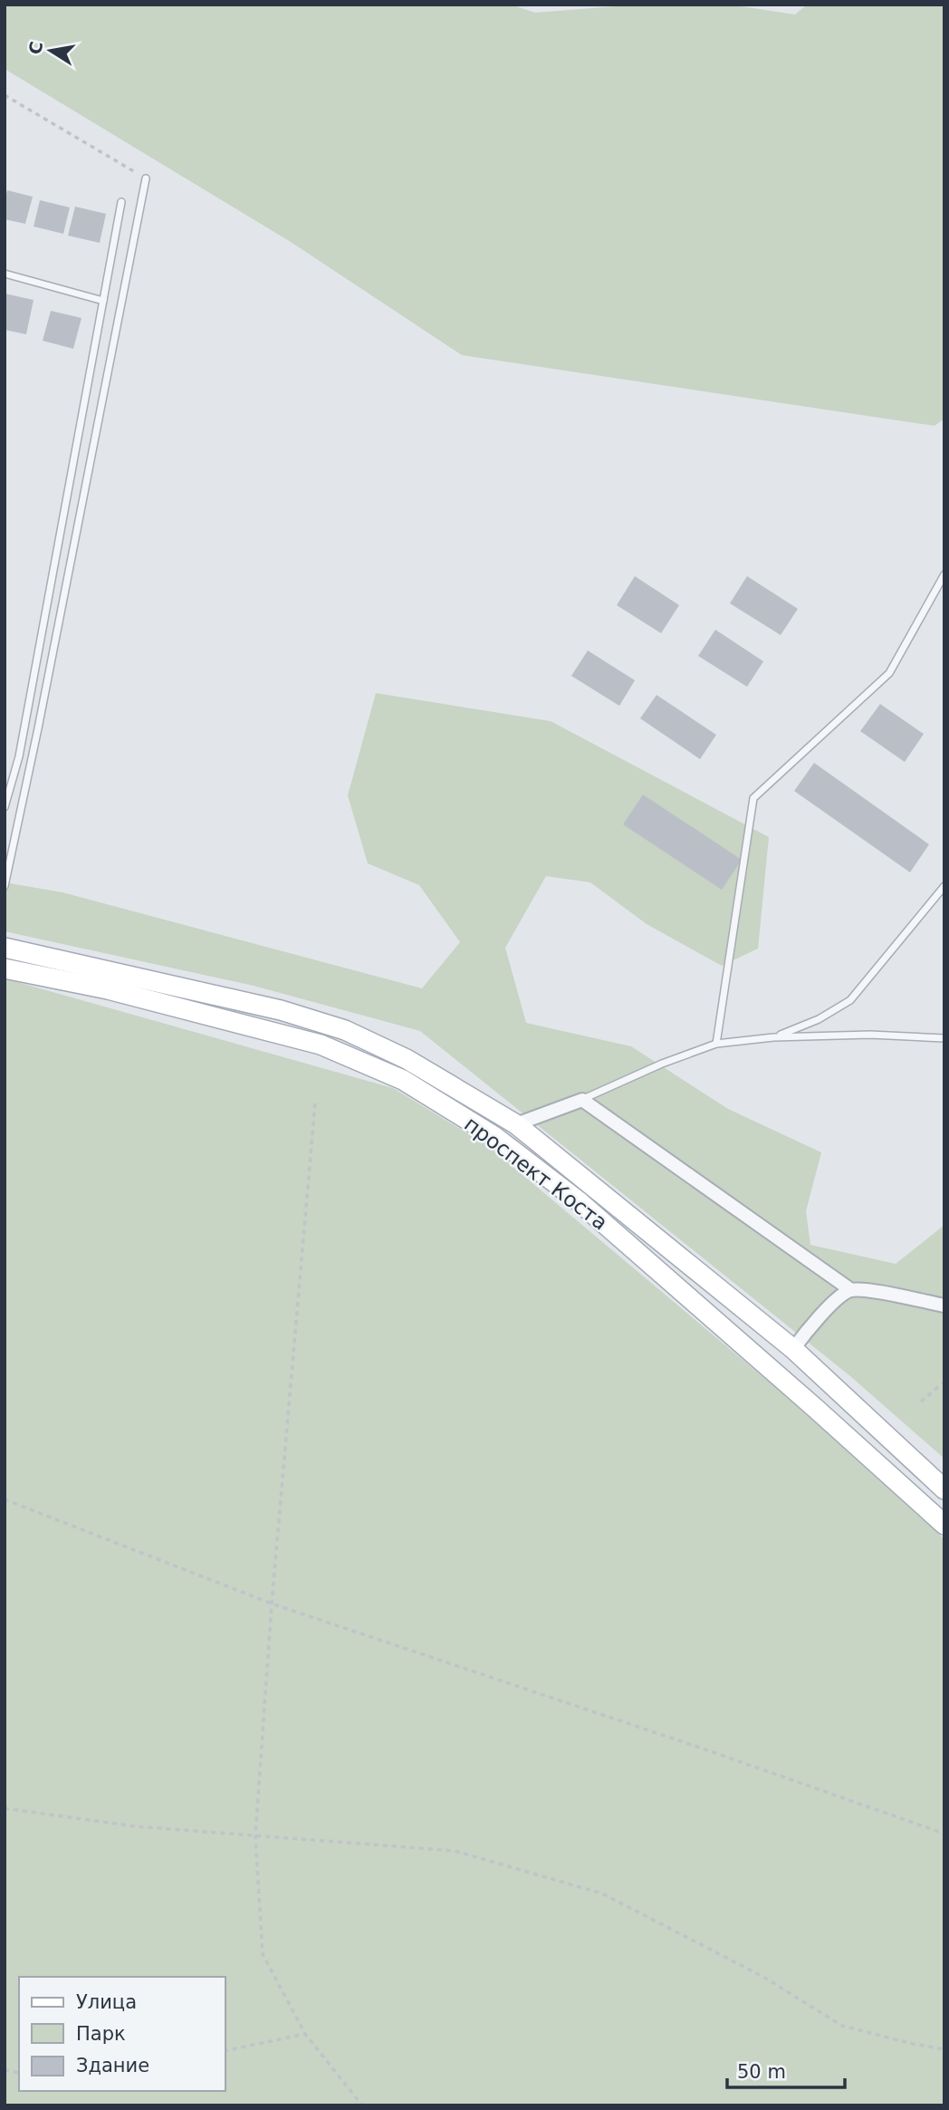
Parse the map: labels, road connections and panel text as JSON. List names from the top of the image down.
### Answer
{
  "streets": {
    "main road": ["проспект Коста"]
  },
  "legend": ["Улица", "Парк", "Здание"],
  "scale_bar": "50 m",
  "north": "left"
}
